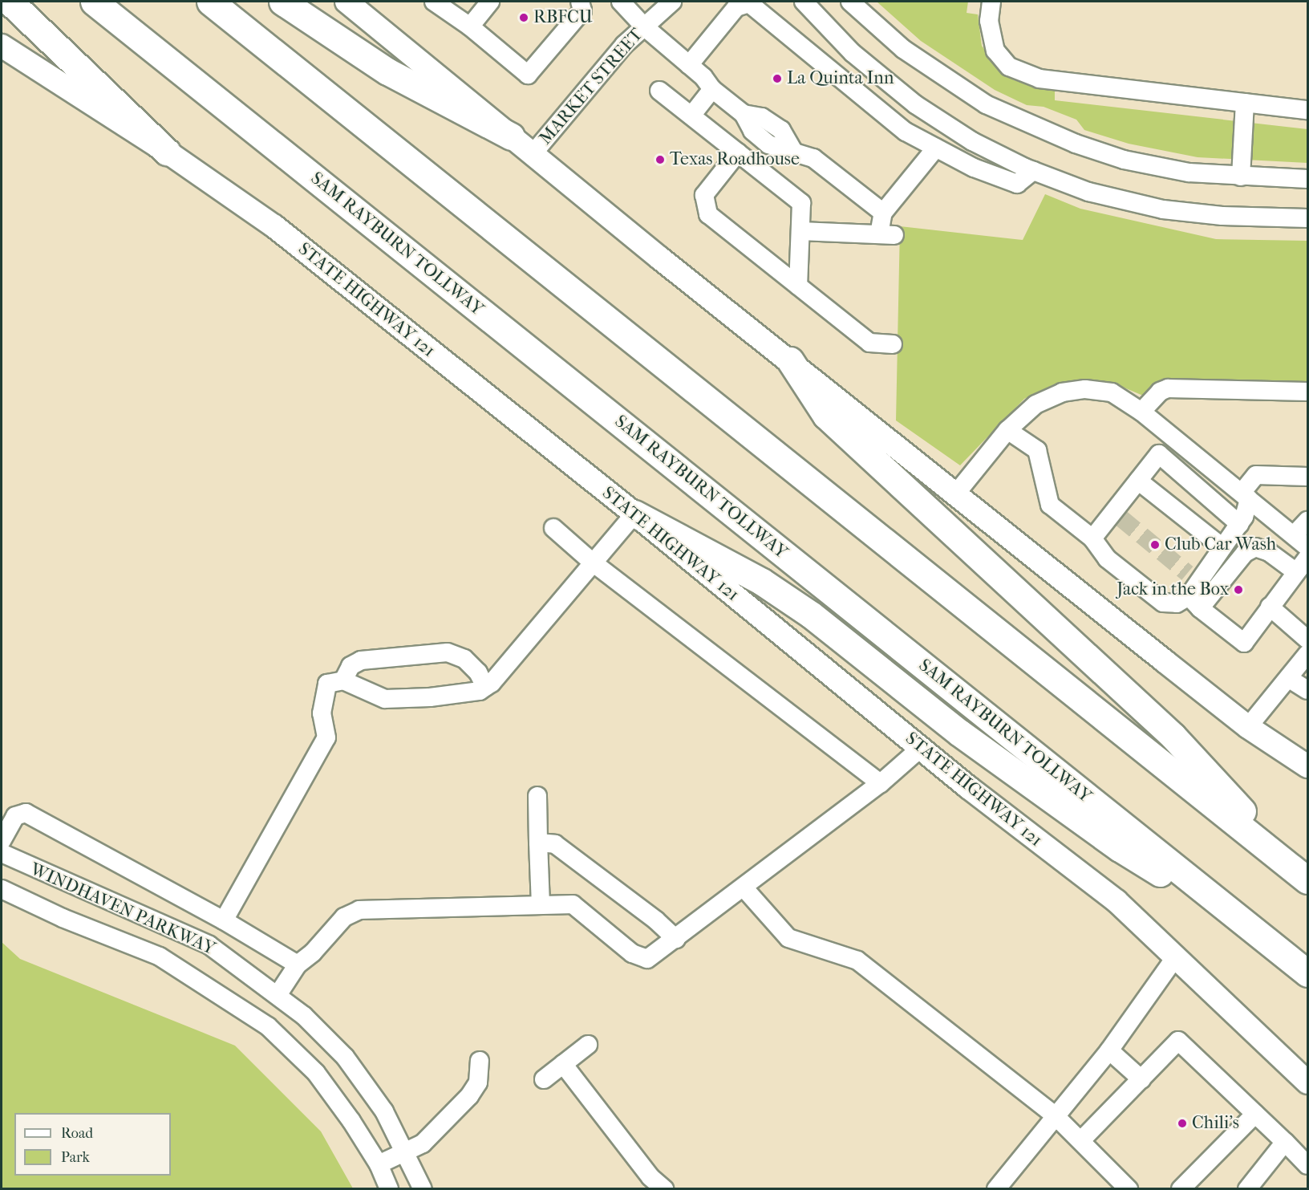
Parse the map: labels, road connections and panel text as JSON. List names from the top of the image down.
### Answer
{
  "streets": {
    "highway": ["SAM RAYBURN TOLLWAY"],
    "main road": ["STATE HIGHWAY 121"],
    "street": ["MARKET STREET", "WINDHAVEN PARKWAY"]
  },
  "places": [
    "RBFCU",
    "La Quinta Inn",
    "Texas Roadhouse",
    "Club Car Wash",
    "Jack in the Box",
    "Chili's"
  ],
  "legend": ["Road", "Park"]
}
